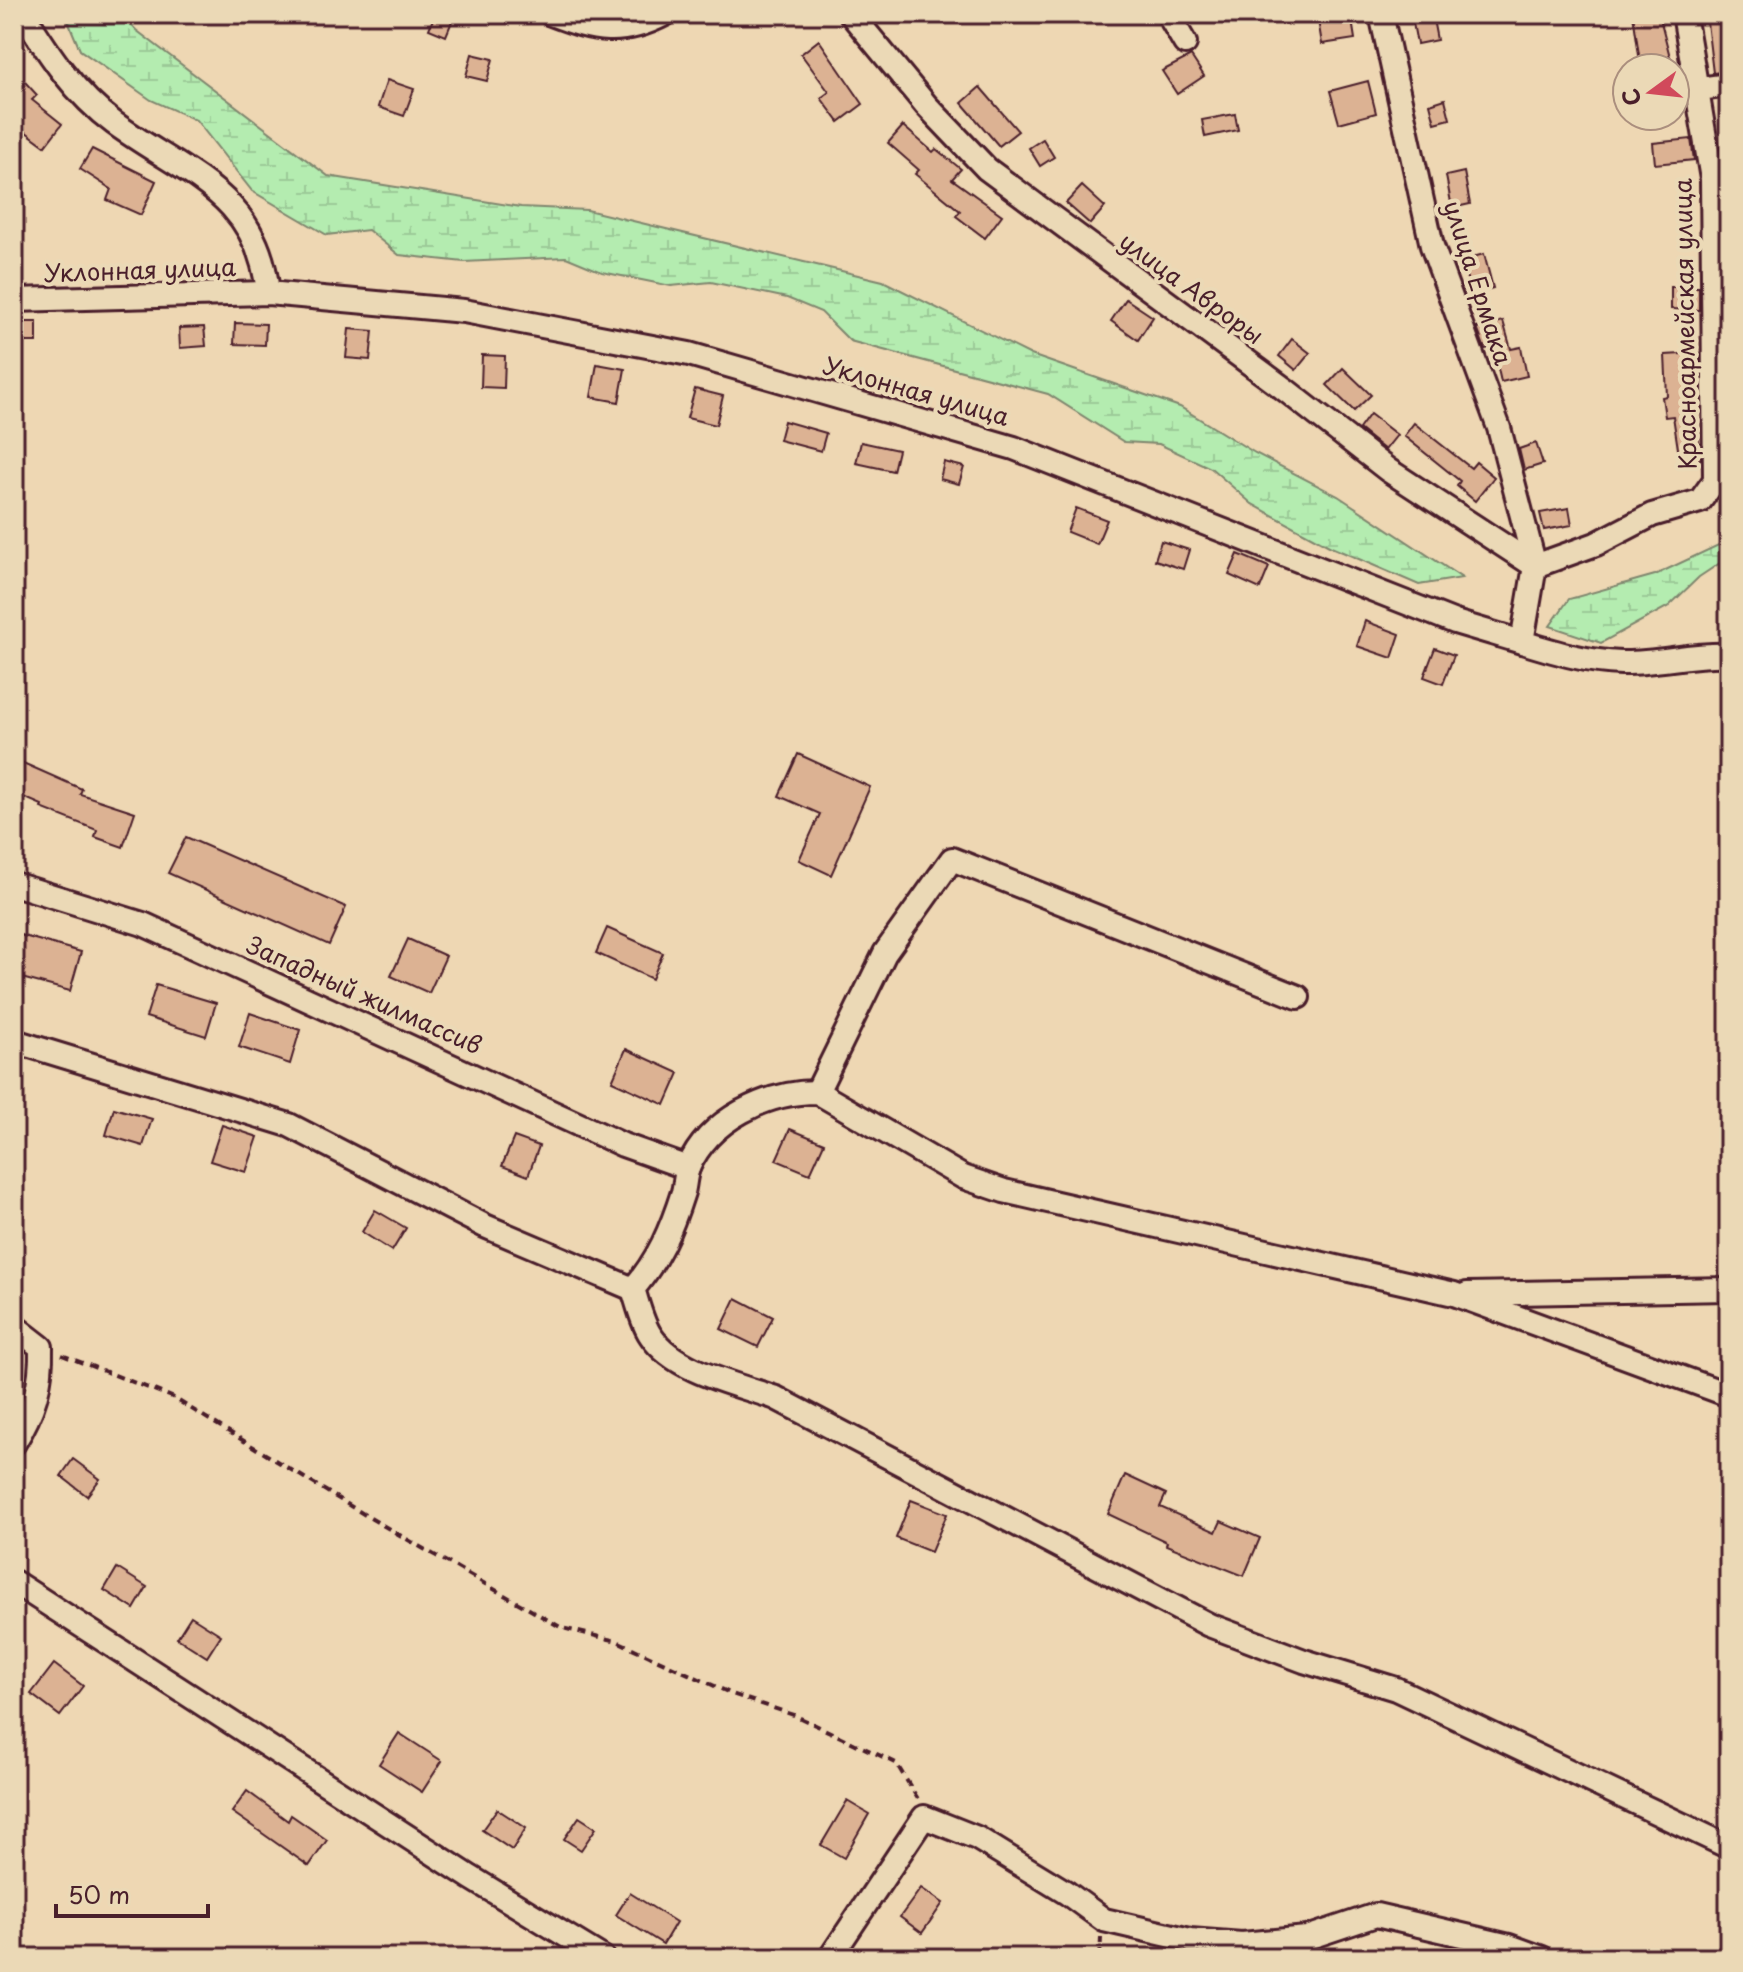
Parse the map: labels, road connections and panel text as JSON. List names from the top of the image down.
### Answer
{
  "streets": {
    "street": [
      "Уклонная улица",
      "улица Ермака",
      "улица Авроры",
      "Красноармейская улица",
      "Западный жилмассив"
    ]
  },
  "crossings": [
    ["улица Ермака", "улица Авроры"],
    ["улица Ермака", "Красноармейская улица"],
    ["улица Авроры", "Красноармейская улица"]
  ],
  "scale_bar": "50 m",
  "north": "left"
}
